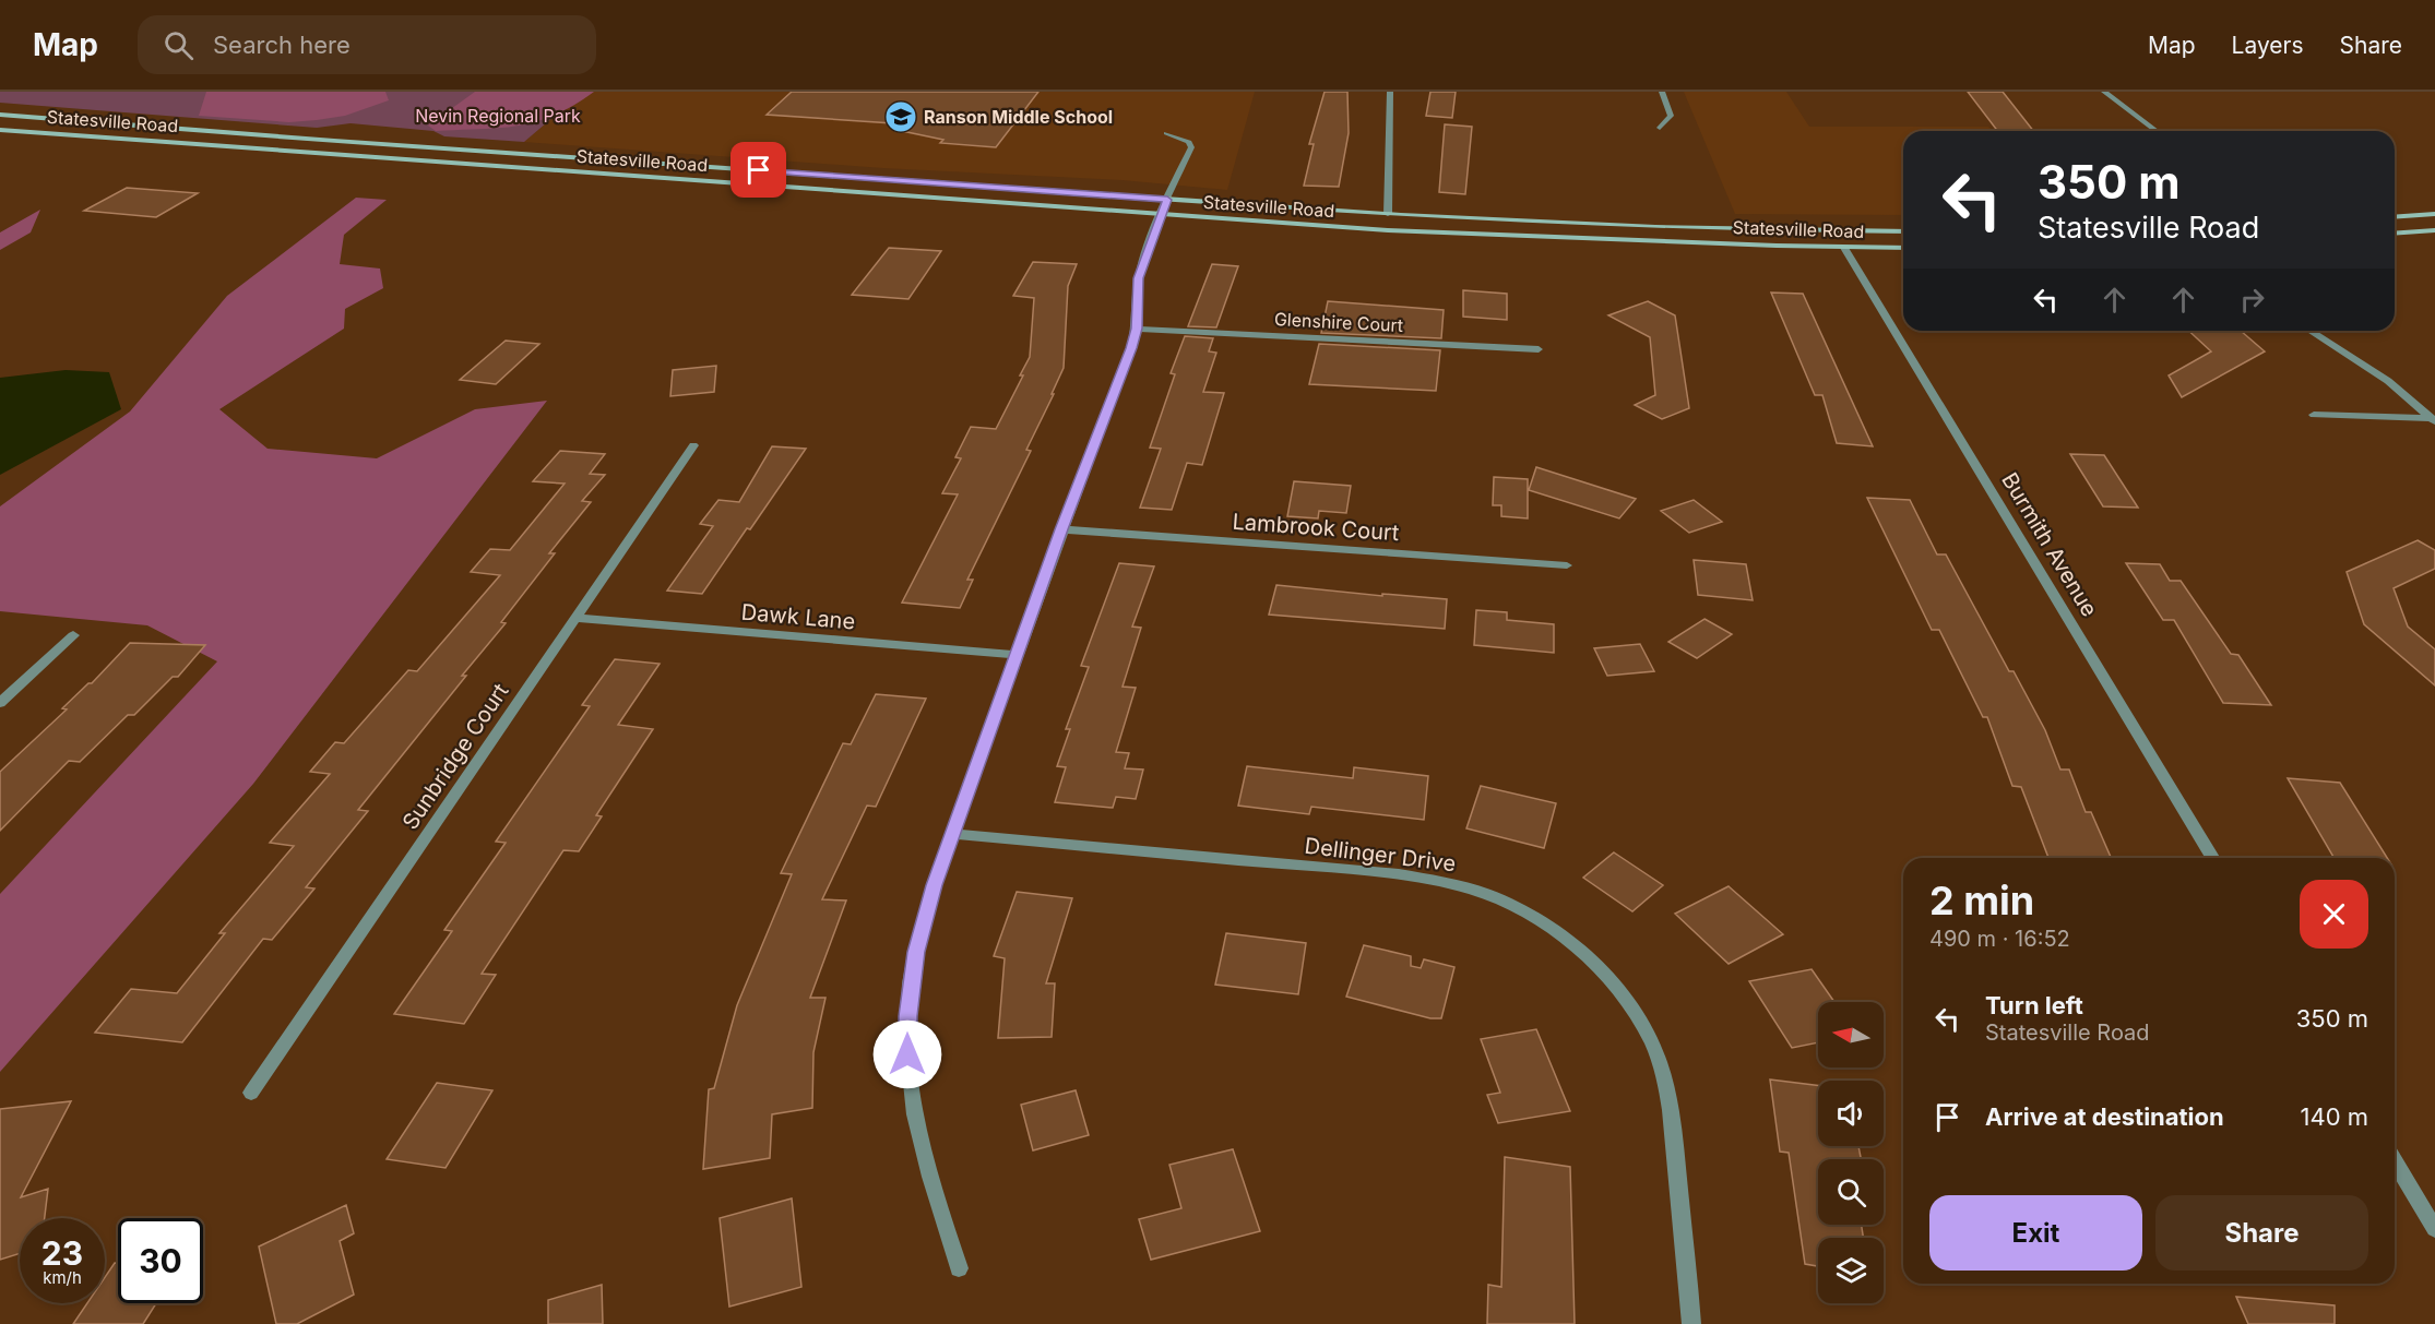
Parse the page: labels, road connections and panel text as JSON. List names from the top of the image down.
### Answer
{
  "streets": {
    "main road": ["Statesville Road"],
    "street": [
      "Glenshire Court",
      "Lambrook Court",
      "Burmith Avenue",
      "Dawk Lane",
      "Sunbridge Court",
      "Dellinger Drive"
    ]
  },
  "crossings": [
    ["Statesville Road", "Burmith Avenue"],
    ["Dawk Lane", "Sunbridge Court"]
  ],
  "parks": ["Nevin Regional Park"],
  "places": {
    "school or university": ["Ranson Middle School"]
  },
  "north": "left",
  "page": {
    "header": "Map",
    "search": "Search here",
    "nav": ["Map", "Layers", "Share"],
    "turn": ["350 m", "Statesville Road"],
    "heading": ["2 min", "490 m · 16:52"],
    "list": [
      {
        "name": "Turn left",
        "note": "Statesville Road",
        "value": "350 m"
      },
      {
        "name": "Arrive at destination",
        "value": "140 m"
      }
    ],
    "buttons": ["Exit", "Share"],
    "speed": "23 km/h",
    "limit": "30"
  }
}
